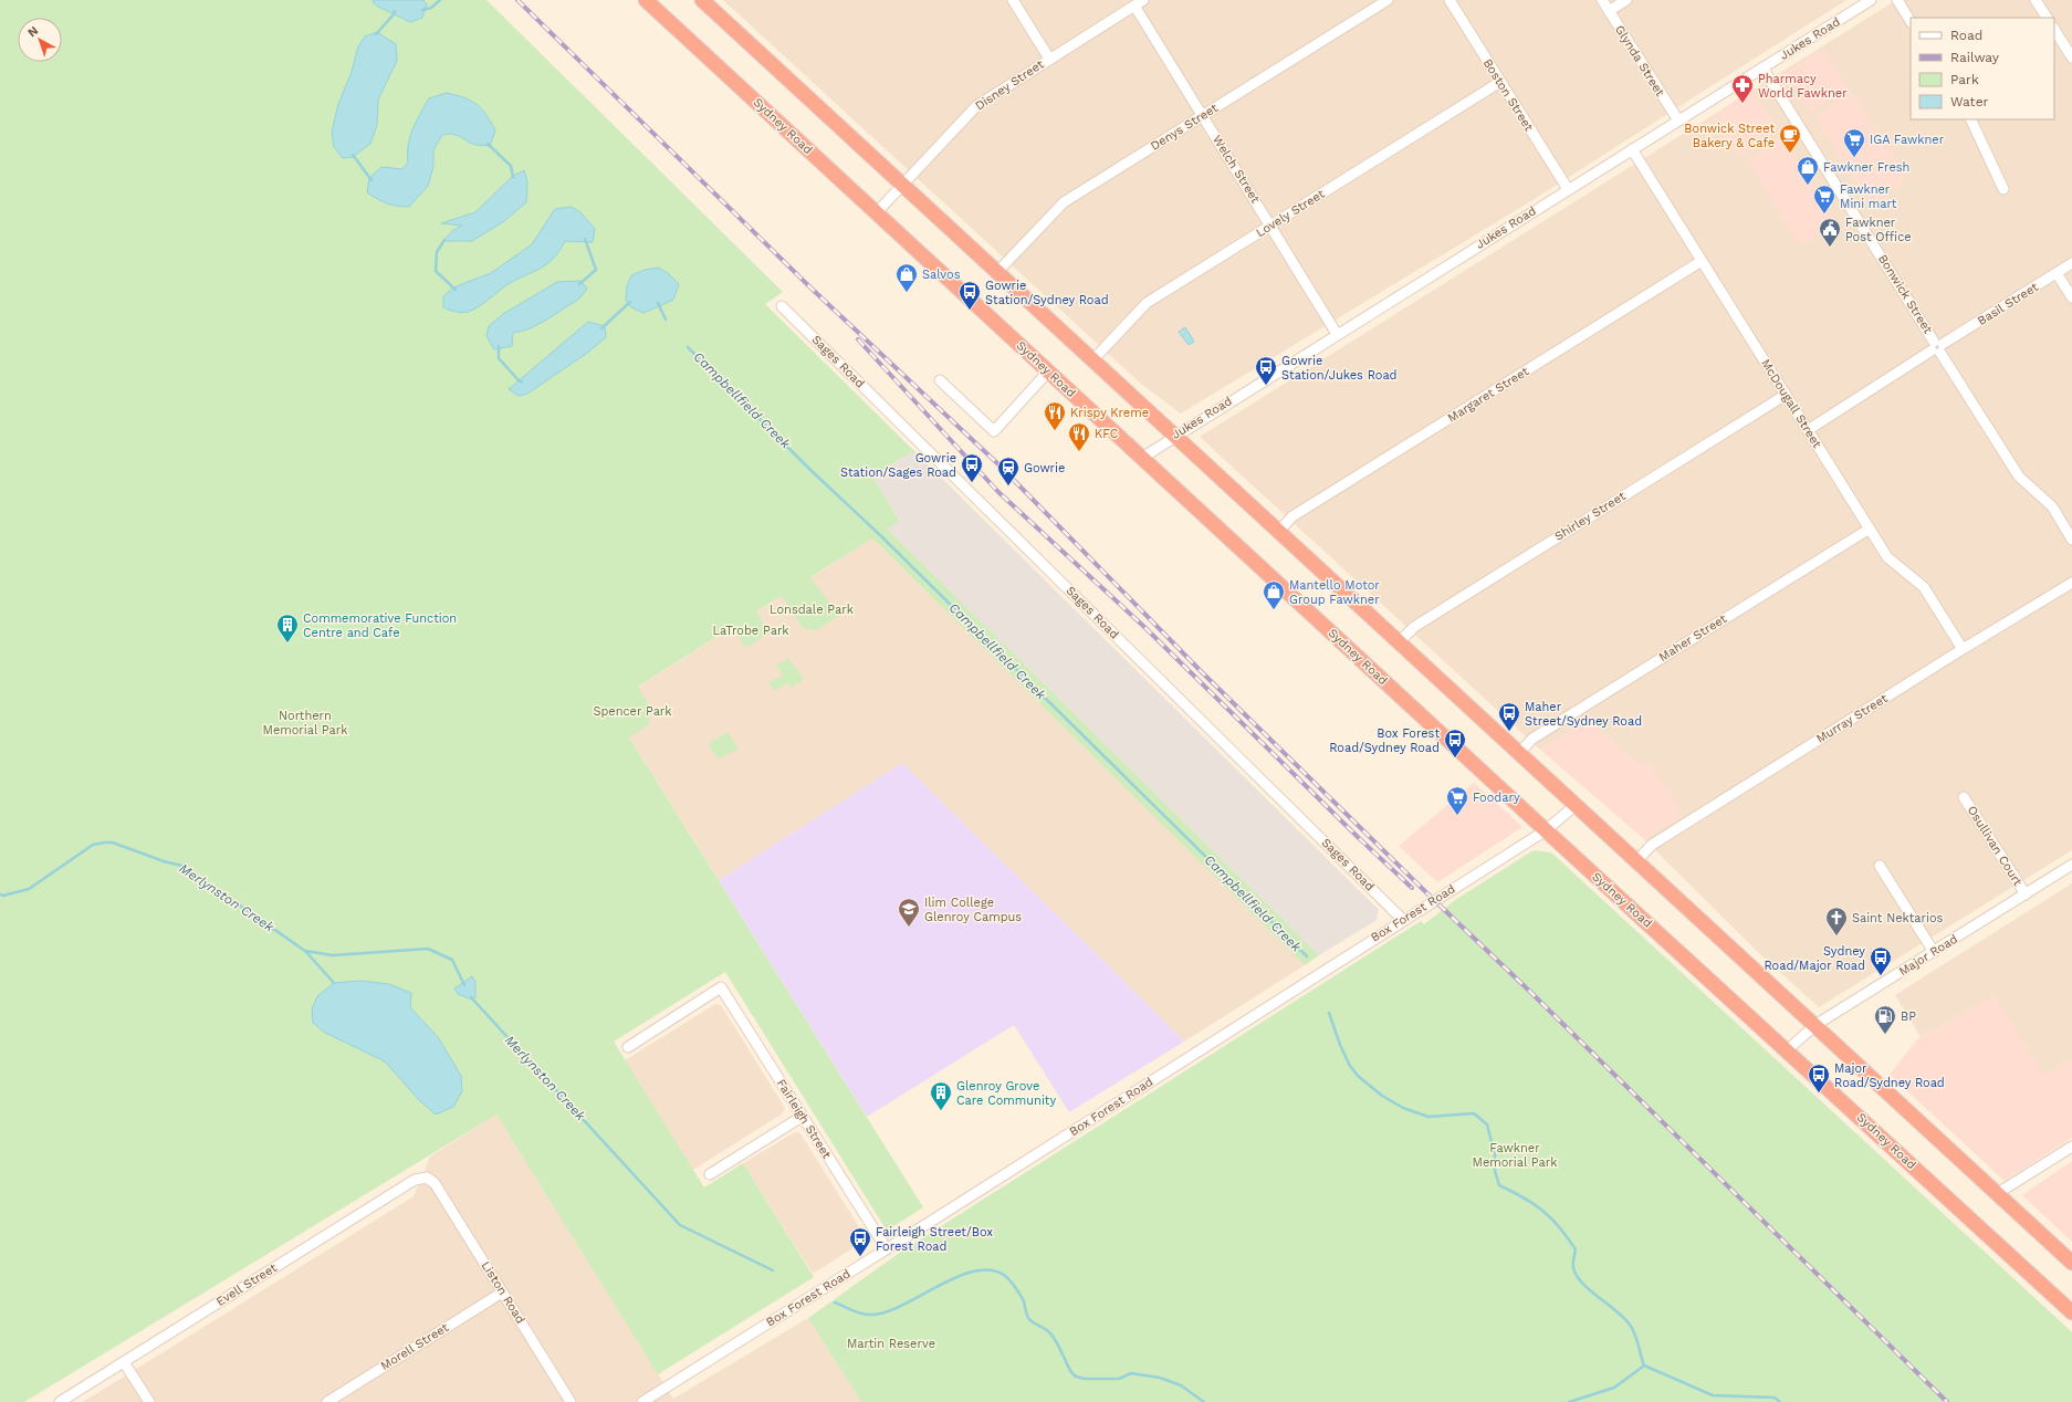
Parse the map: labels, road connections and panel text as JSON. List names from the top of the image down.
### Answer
{
  "streets": {
    "highway": ["Sydney Road"],
    "street": [
      "Jukes Road",
      "Glynda Street",
      "Disney Street",
      "Boston Street",
      "Denys Street",
      "Welch Street",
      "Lovely Street",
      "Bonwick Street",
      "Basil Street",
      "Sages Road",
      "Margaret Street",
      "McDougall Street",
      "Shirley Street",
      "Maher Street",
      "Murray Street",
      "Osullivan Court",
      "Box Forest Road",
      "Major Road",
      "Fairleigh Street",
      "Evell Street",
      "Liston Road",
      "Morell Street"
    ]
  },
  "crossings": [
    ["Jukes Road", "Glynda Street"],
    ["Jukes Road", "Boston Street"],
    ["Jukes Road", "Sydney Road"],
    ["Jukes Road", "Welch Street"],
    ["Jukes Road", "Bonwick Street"],
    ["Jukes Road", "McDougall Street"],
    ["Disney Street", "Sydney Road"],
    ["Disney Street", "Welch Street"],
    ["Boston Street", "Lovely Street"],
    ["Sydney Road", "Box Forest Road"],
    ["Sydney Road", "Major Road"],
    ["Denys Street", "Welch Street"],
    ["Welch Street", "Lovely Street"],
    ["Bonwick Street", "Basil Street"],
    ["Basil Street", "McDougall Street"],
    ["Sages Road", "Box Forest Road"],
    ["Margaret Street", "McDougall Street"],
    ["McDougall Street", "Shirley Street"],
    ["McDougall Street", "Maher Street"],
    ["McDougall Street", "Murray Street"],
    ["Osullivan Court", "Major Road"],
    ["Box Forest Road", "Fairleigh Street"],
    ["Evell Street", "Liston Road"],
    ["Liston Road", "Morell Street"]
  ],
  "water": ["Campbellfield Creek", "Merlynston Creek"],
  "parks": [
    "Lonsdale Park",
    "LaTrobe Park",
    "Spencer Park",
    "Northern Memorial Park",
    "Fawkner Memorial Park",
    "Martin Reserve"
  ],
  "places": {
    "pharmacy": ["Pharmacy World Fawkner"],
    "cafe": ["Bonwick Street Bakery & Cafe"],
    "supermarket": ["IGA Fawkner", "Fawkner Mini mart", "Foodary"],
    "shop": ["Fawkner Fresh", "Salvos", "Mantello Motor Group Fawkner"],
    "public building": ["Fawkner Post Office"],
    "bus stop": [
      "Gowrie Station/Sydney Road",
      "Gowrie Station/Jukes Road",
      "Gowrie Station/Sages Road",
      "Maher Street/Sydney Road",
      "Box Forest Road/Sydney Road",
      "Sydney Road/Major Road",
      "Major Road/Sydney Road",
      "Fairleigh Street/Box Forest Road"
    ],
    "restaurant": ["Krispy Kreme", "KFC"],
    "station": ["Gowrie"],
    "building": ["Commemorative Function Centre and Cafe", "Glenroy Grove Care Community"],
    "school or university": ["Ilim College Glenroy Campus"],
    "church": ["Saint Nektarios"],
    "fuel station": ["BP"]
  },
  "legend": [
    "Road",
    "Railway",
    "Park",
    "Water"
  ],
  "north": "top left"
}
